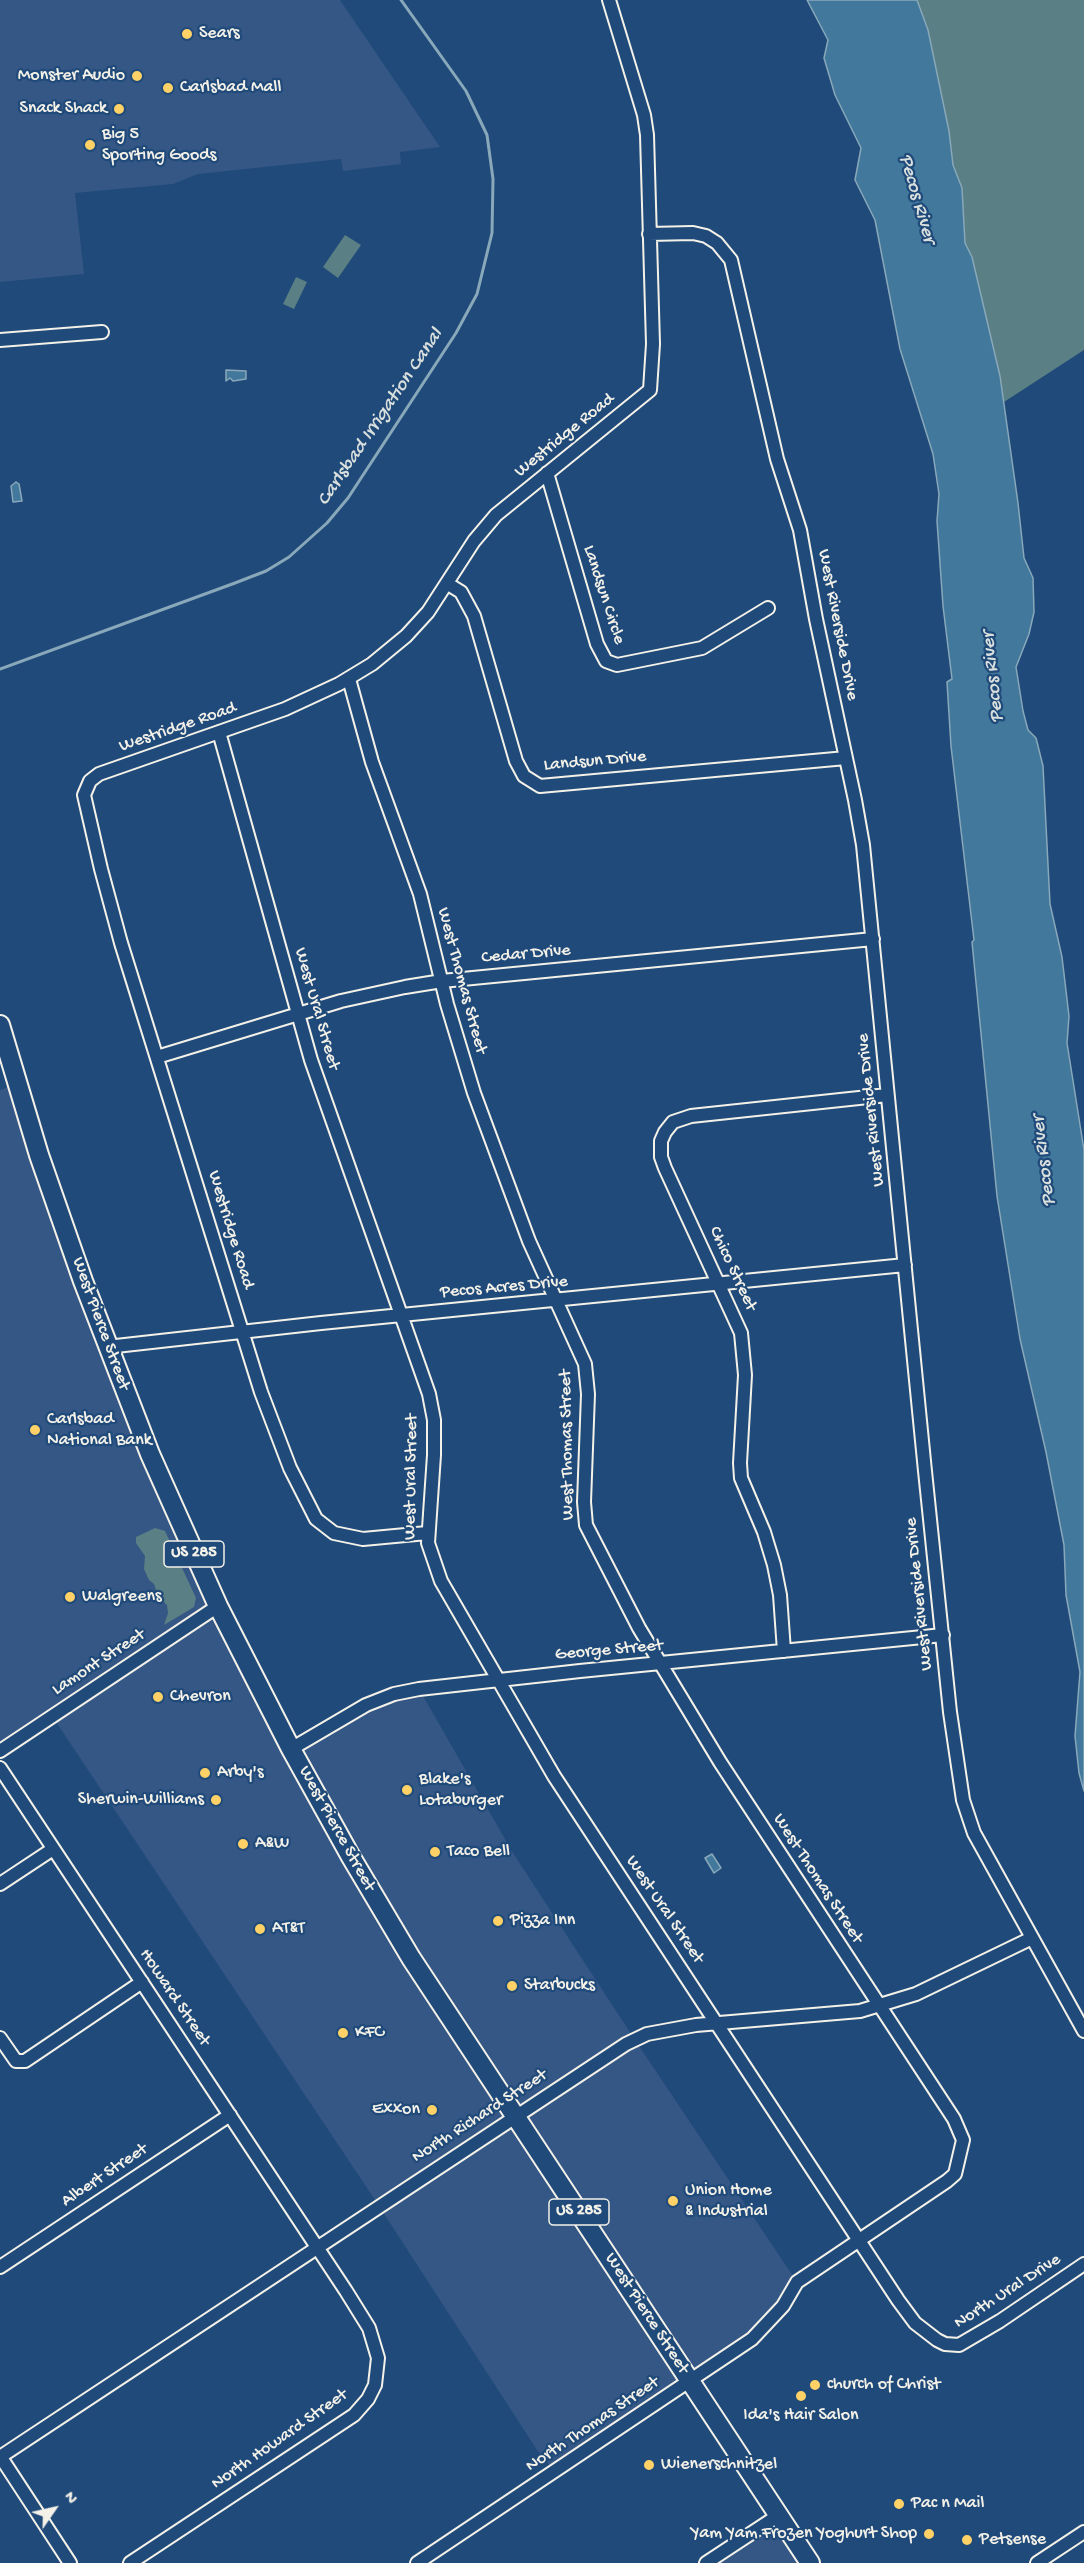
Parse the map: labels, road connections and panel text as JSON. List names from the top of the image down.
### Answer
{
  "streets": {
    "highway": ["West Pierce Street", "US 285"],
    "street": [
      "Westridge Road",
      "Landsun Circle",
      "West Riverside Drive",
      "Landsun Drive",
      "Cedar Drive",
      "West Thomas Street",
      "West Ural Street",
      "Chico Street",
      "Pecos Acres Drive",
      "George Street",
      "Lamont Street",
      "Howard Street",
      "North Richard Street",
      "Albert Street",
      "North Ural Drive",
      "North Thomas Street",
      "North Howard Street"
    ]
  },
  "crossings": [
    ["Westridge Road", "Landsun Circle"],
    ["Westridge Road", "West Riverside Drive"],
    ["Westridge Road", "Landsun Drive"],
    ["Westridge Road", "Cedar Drive"],
    ["Westridge Road", "West Thomas Street"],
    ["Westridge Road", "West Ural Street"],
    ["Westridge Road", "Pecos Acres Drive"],
    ["West Riverside Drive", "Landsun Drive"],
    ["West Riverside Drive", "Cedar Drive"],
    ["West Riverside Drive", "Chico Street"],
    ["West Riverside Drive", "Pecos Acres Drive"],
    ["West Riverside Drive", "George Street"],
    ["West Riverside Drive", "North Richard Street"],
    ["Cedar Drive", "West Thomas Street"],
    ["Cedar Drive", "West Ural Street"],
    ["West Thomas Street", "Pecos Acres Drive"],
    ["West Thomas Street", "George Street"],
    ["West Thomas Street", "North Richard Street"],
    ["West Thomas Street", "North Thomas Street"],
    ["West Ural Street", "Pecos Acres Drive"],
    ["West Ural Street", "George Street"],
    ["West Ural Street", "North Richard Street"],
    ["West Ural Street", "North Ural Drive"],
    ["West Ural Street", "North Thomas Street"],
    ["Chico Street", "Pecos Acres Drive"],
    ["Chico Street", "George Street"],
    ["Pecos Acres Drive", "West Pierce Street"],
    ["West Pierce Street", "George Street"],
    ["West Pierce Street", "Lamont Street"],
    ["West Pierce Street", "North Richard Street"],
    ["West Pierce Street", "North Thomas Street"],
    ["Howard Street", "North Richard Street"],
    ["Howard Street", "Albert Street"],
    ["Howard Street", "North Howard Street"],
    ["North Richard Street", "North Howard Street"],
    ["North Ural Drive", "North Thomas Street"]
  ],
  "water": ["Pecos River", "Carlsbad Irrigation Canal"],
  "places": [
    "Sears",
    "Monster Audio",
    "Carlsbad Mall",
    "Snack Shack",
    "Big 5 Sporting Goods",
    "Carlsbad National Bank",
    "Walgreens",
    "Chevron",
    "Arby's",
    "Blake's Lotaburger",
    "Sherwin-Williams",
    "A&W",
    "Taco Bell",
    "Pizza Inn",
    "AT&T",
    "Starbucks",
    "KFC",
    "Exxon",
    "Union Home & Industrial",
    "church of Christ",
    "Ida's Hair Salon",
    "Wienerschnitzel",
    "Pac n Mail",
    "Yam Yam Frozen Yoghurt Shop",
    "Petsense"
  ],
  "north": "top right"
}
